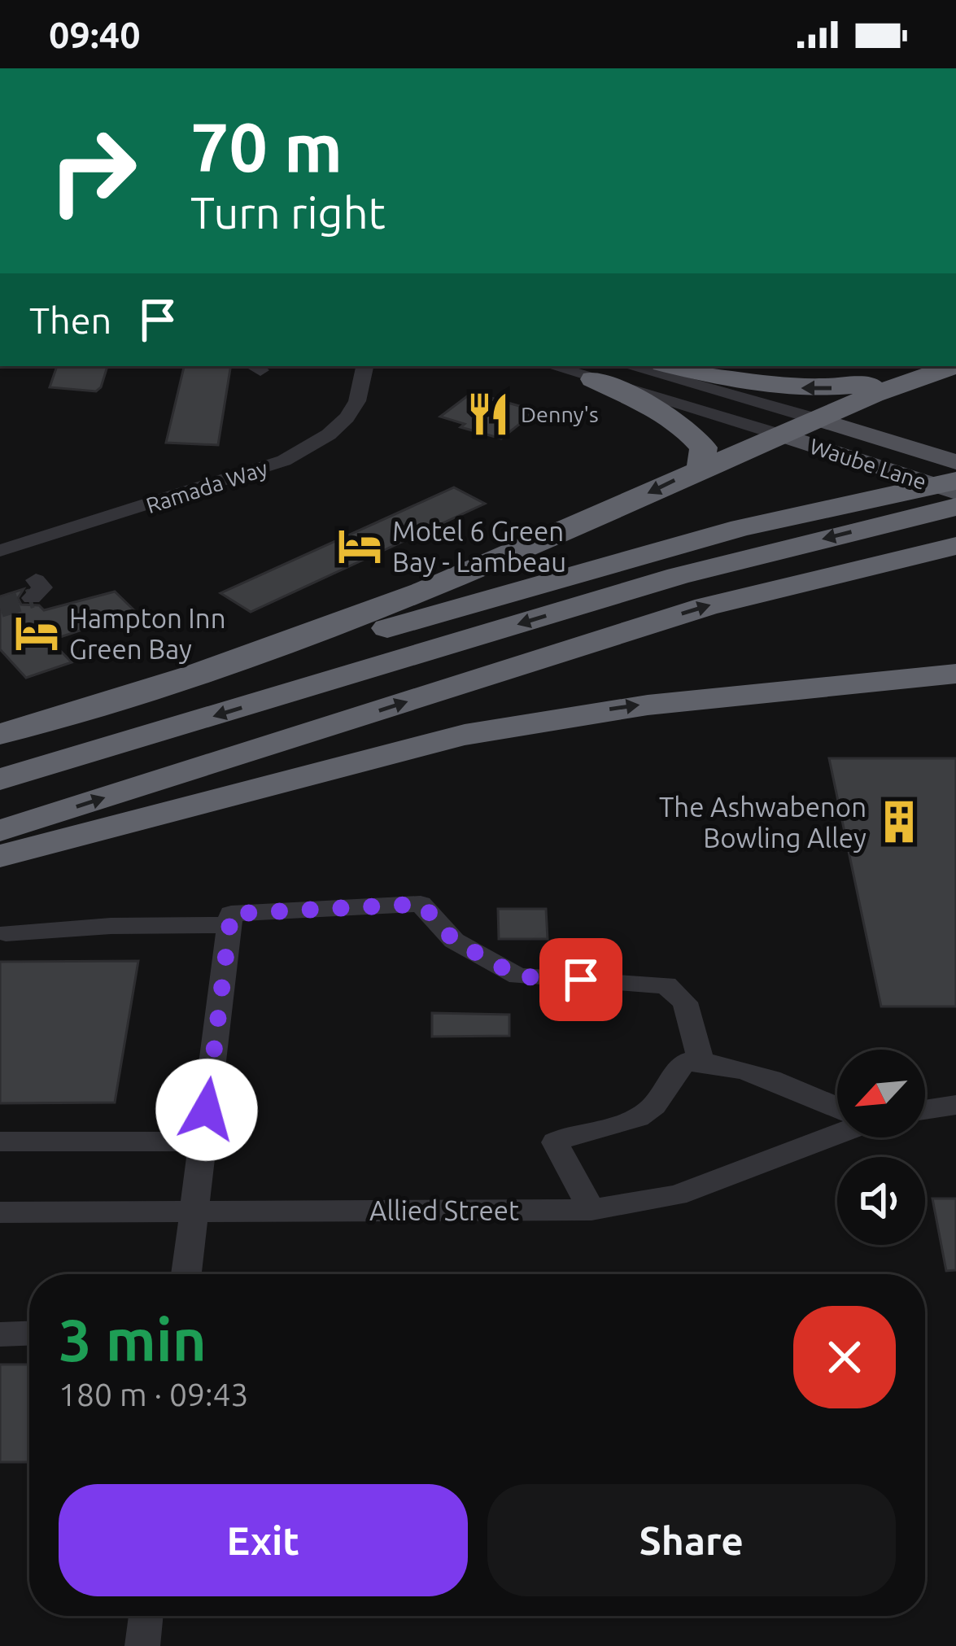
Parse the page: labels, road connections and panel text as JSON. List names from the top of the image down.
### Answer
{
  "streets": {
    "main road": ["Waube Lane"],
    "street": ["Ramada Way", "Allied Street"]
  },
  "places": {
    "restaurant": ["Denny's"],
    "hotel": ["Motel 6 Green Bay - Lambeau", "Hampton Inn Green Bay"],
    "building": ["The Ashwabenon Bowling Alley"]
  },
  "north": "bottom left",
  "page": {
    "status": "09:40",
    "turn": ["70 m", "Turn right"],
    "then": "Then",
    "heading": ["3 min", "180 m · 09:43"],
    "buttons": ["Exit", "Share"]
  }
}
